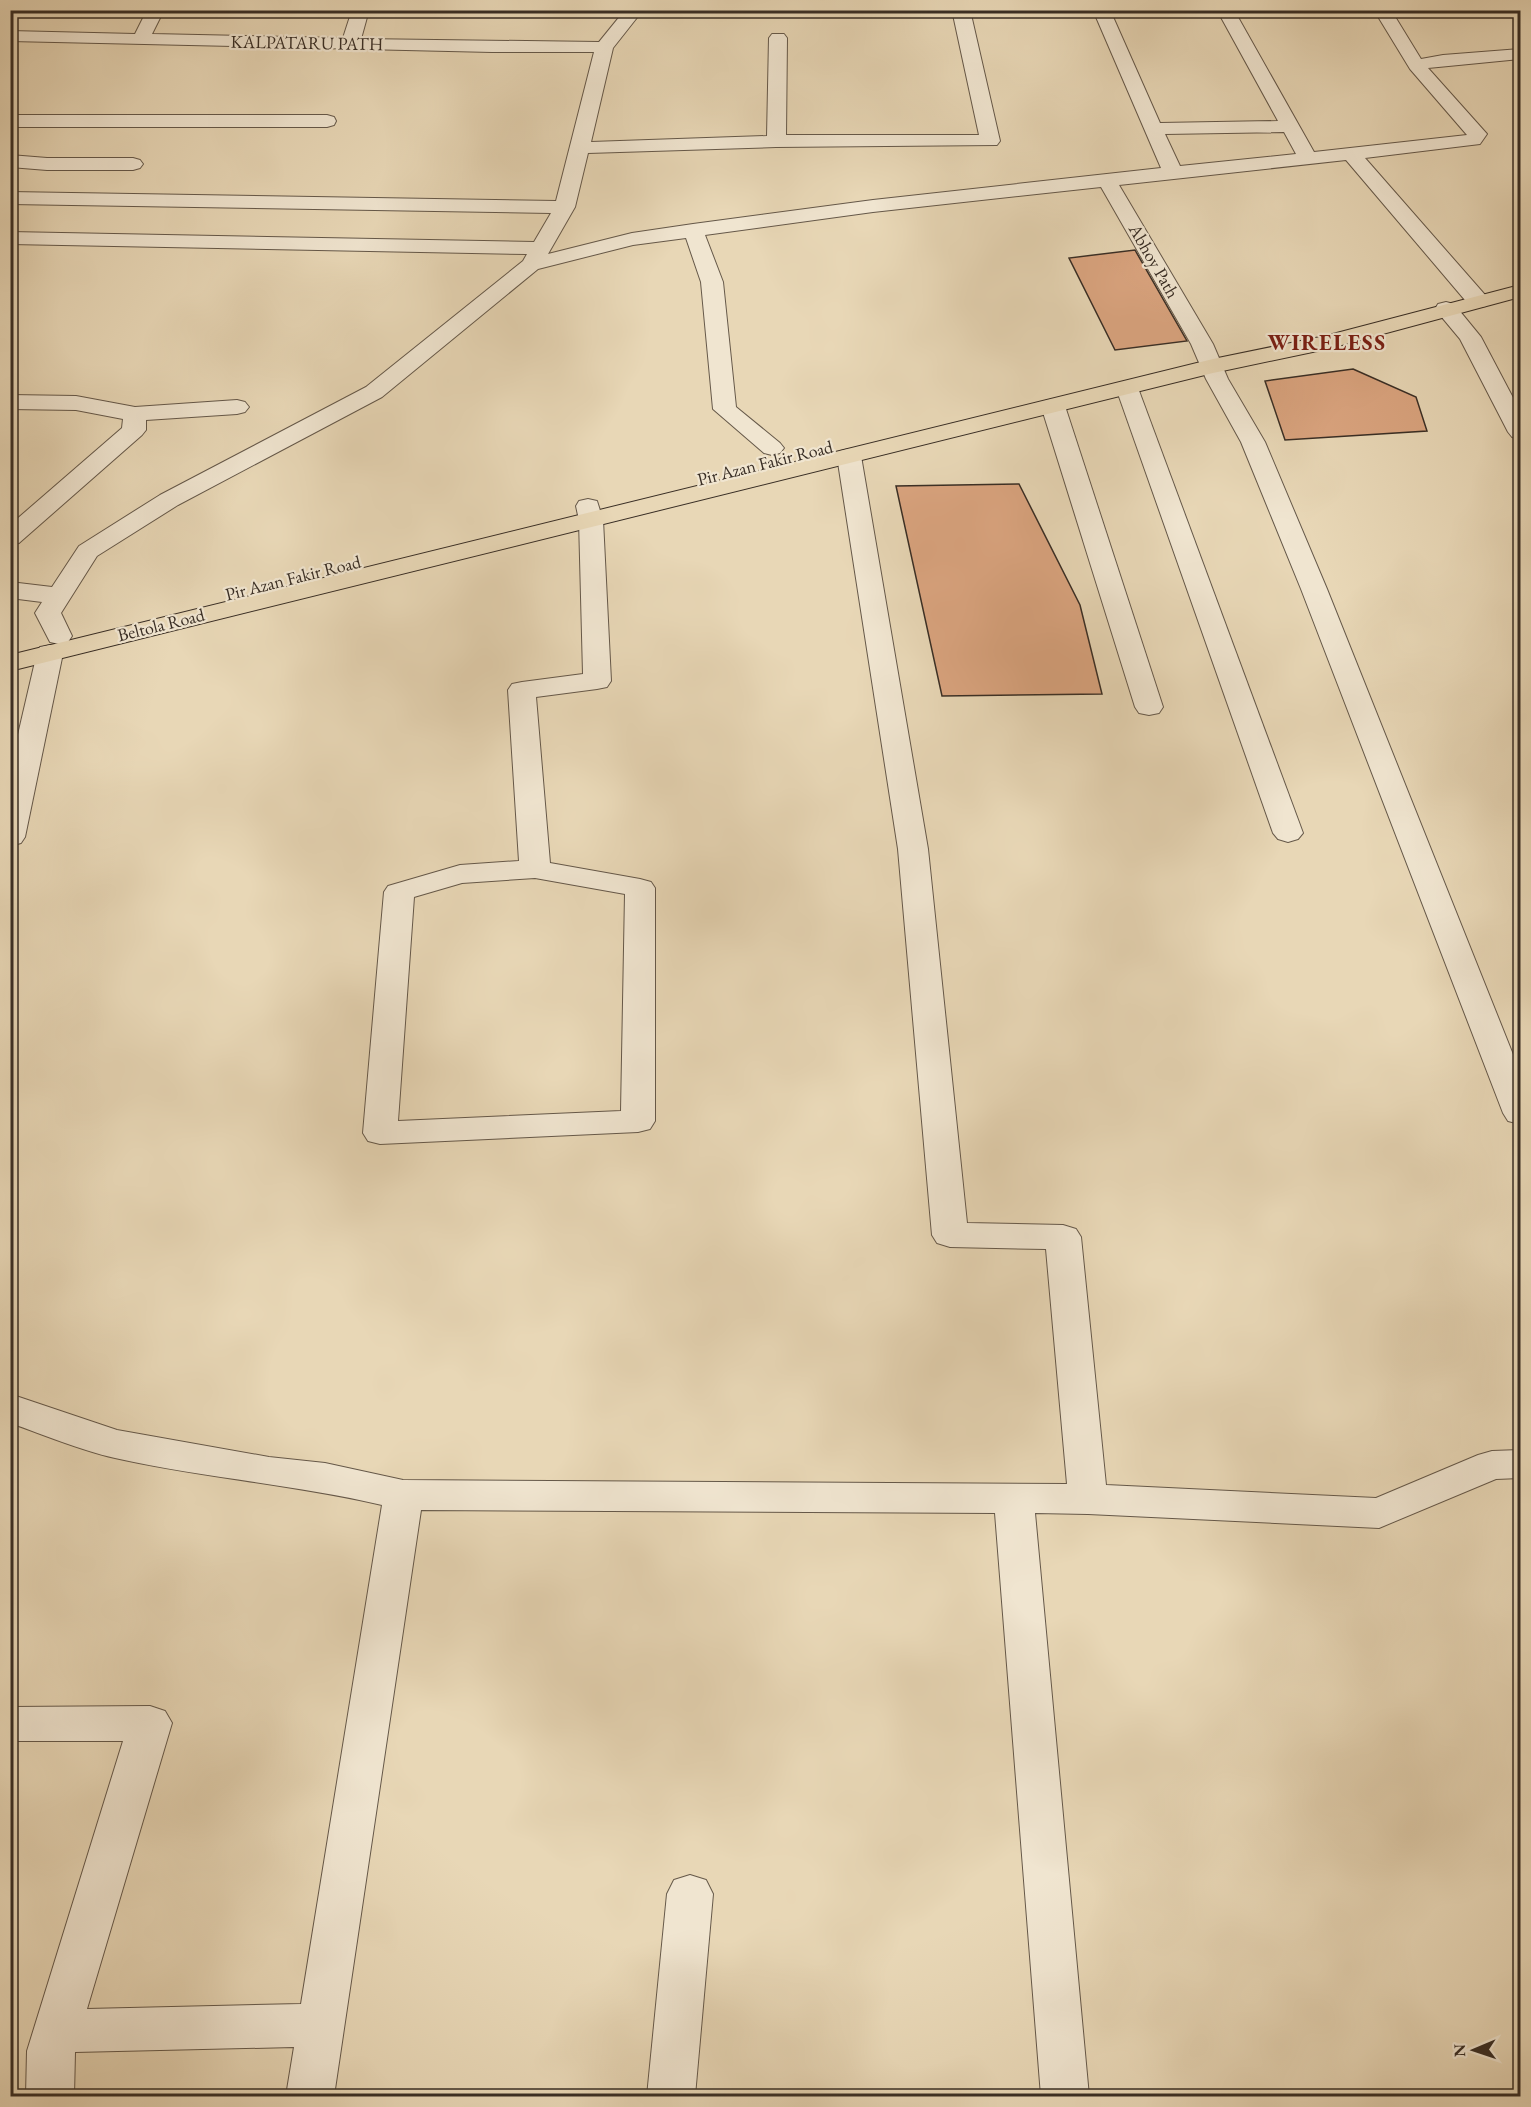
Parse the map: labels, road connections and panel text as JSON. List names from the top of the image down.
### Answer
{
  "streets": {
    "main road": ["Pir Azan Fakir Road", "Beltola Road"],
    "street": ["KALPATARU PATH", "Abhoy Path"]
  },
  "crossings": [
    ["Abhoy Path", "Pir Azan Fakir Road"],
    ["Pir Azan Fakir Road", "Beltola Road"]
  ],
  "districts": ["WIRELESS"],
  "north": "left"
}
